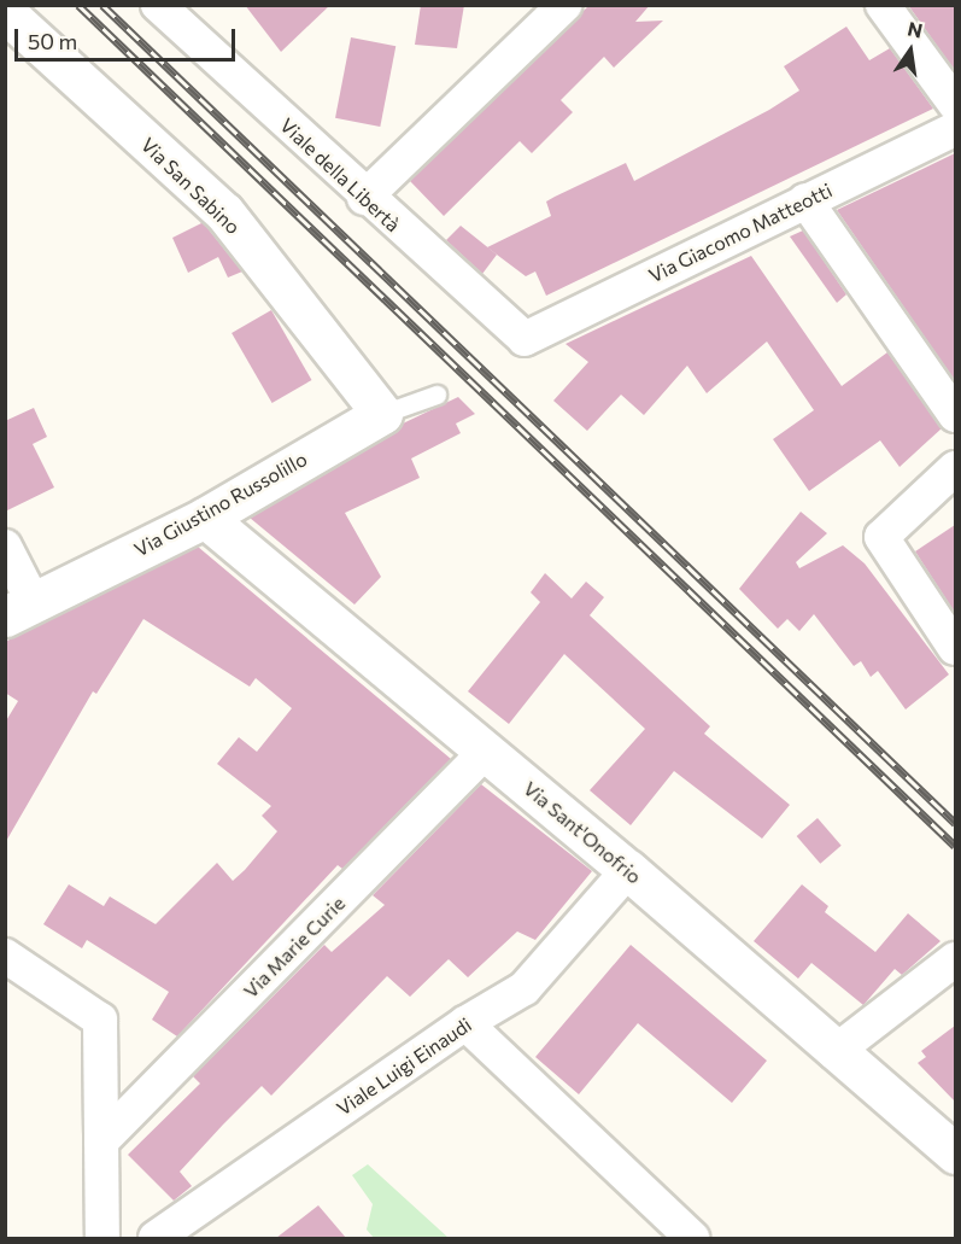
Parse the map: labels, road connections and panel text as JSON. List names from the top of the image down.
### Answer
{
  "streets": {
    "street": [
      "Viale della Libertà",
      "Via San Sabino",
      "Via Giacomo Matteotti",
      "Via Giustino Russolillo",
      "Via Sant'Onofrio",
      "Via Marie Curie",
      "Viale Luigi Einaudi"
    ]
  },
  "crossings": [
    ["Viale della Libertà", "Via Giacomo Matteotti"],
    ["Via San Sabino", "Via Giustino Russolillo"],
    ["Via Giustino Russolillo", "Via Sant'Onofrio"],
    ["Via Sant'Onofrio", "Via Marie Curie"],
    ["Via Sant'Onofrio", "Viale Luigi Einaudi"]
  ],
  "scale_bar": "50 m",
  "north": "top"
}
